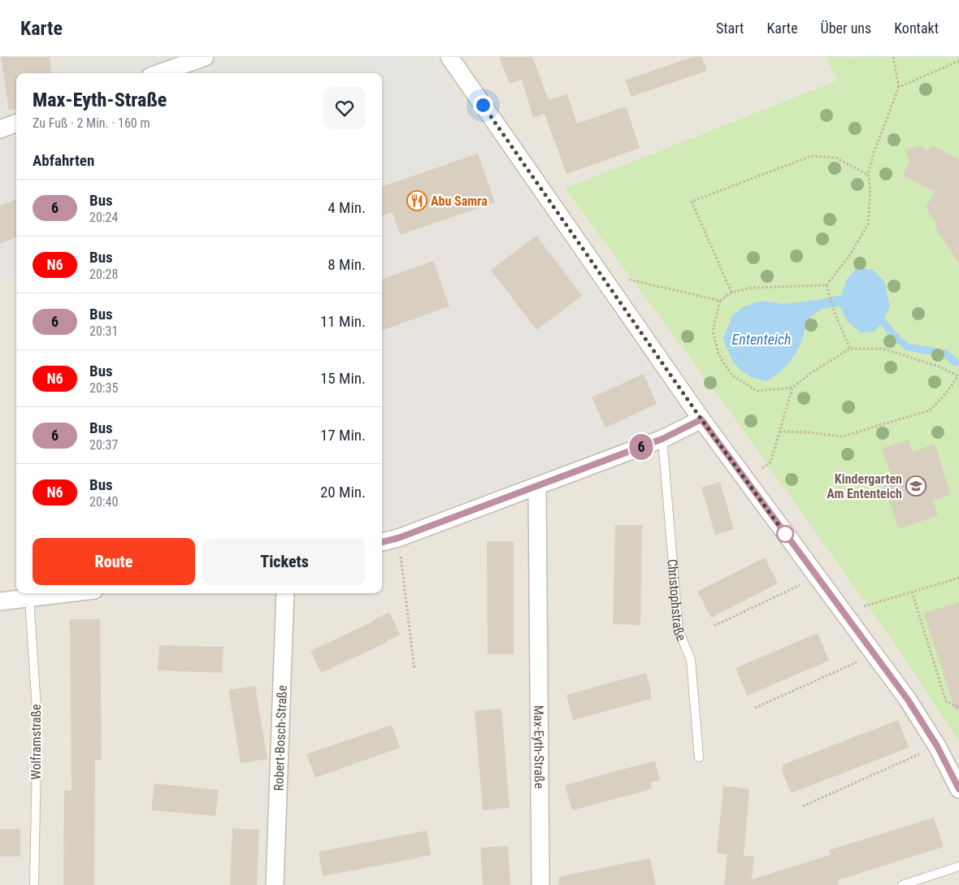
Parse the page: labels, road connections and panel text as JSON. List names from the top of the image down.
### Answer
{
  "streets": {
    "street": ["Robert-Bosch-Straße", "Max-Eyth-Straße"],
    "lane": ["Christophstraße", "Wolframstraße"]
  },
  "water": ["Ententeich"],
  "places": {
    "restaurant": ["Abu Samra"],
    "school or university": ["Kindergarten Am Ententeich"]
  },
  "lines": ["bus line 6"],
  "page": {
    "header": "Karte",
    "nav": [
      "Start",
      "Karte",
      "Über uns",
      "Kontakt"
    ],
    "on_map": "6",
    "heading": [
      ["Max-Eyth-Straße", "Zu Fuß · 2 Min. · 160 m"],
      "Abfahrten"
    ],
    "list": [
      {
        "mark": "6",
        "name": "Bus",
        "note": "20:24",
        "value": "4 Min."
      },
      {
        "mark": "N6",
        "name": "Bus",
        "note": "20:28",
        "value": "8 Min."
      },
      {
        "mark": "6",
        "name": "Bus",
        "note": "20:31",
        "value": "11 Min."
      },
      {
        "mark": "N6",
        "name": "Bus",
        "note": "20:35",
        "value": "15 Min."
      },
      {
        "mark": "6",
        "name": "Bus",
        "note": "20:37",
        "value": "17 Min."
      },
      {
        "mark": "N6",
        "name": "Bus",
        "note": "20:40",
        "value": "20 Min."
      }
    ],
    "buttons": ["Route", "Tickets"]
  }
}
